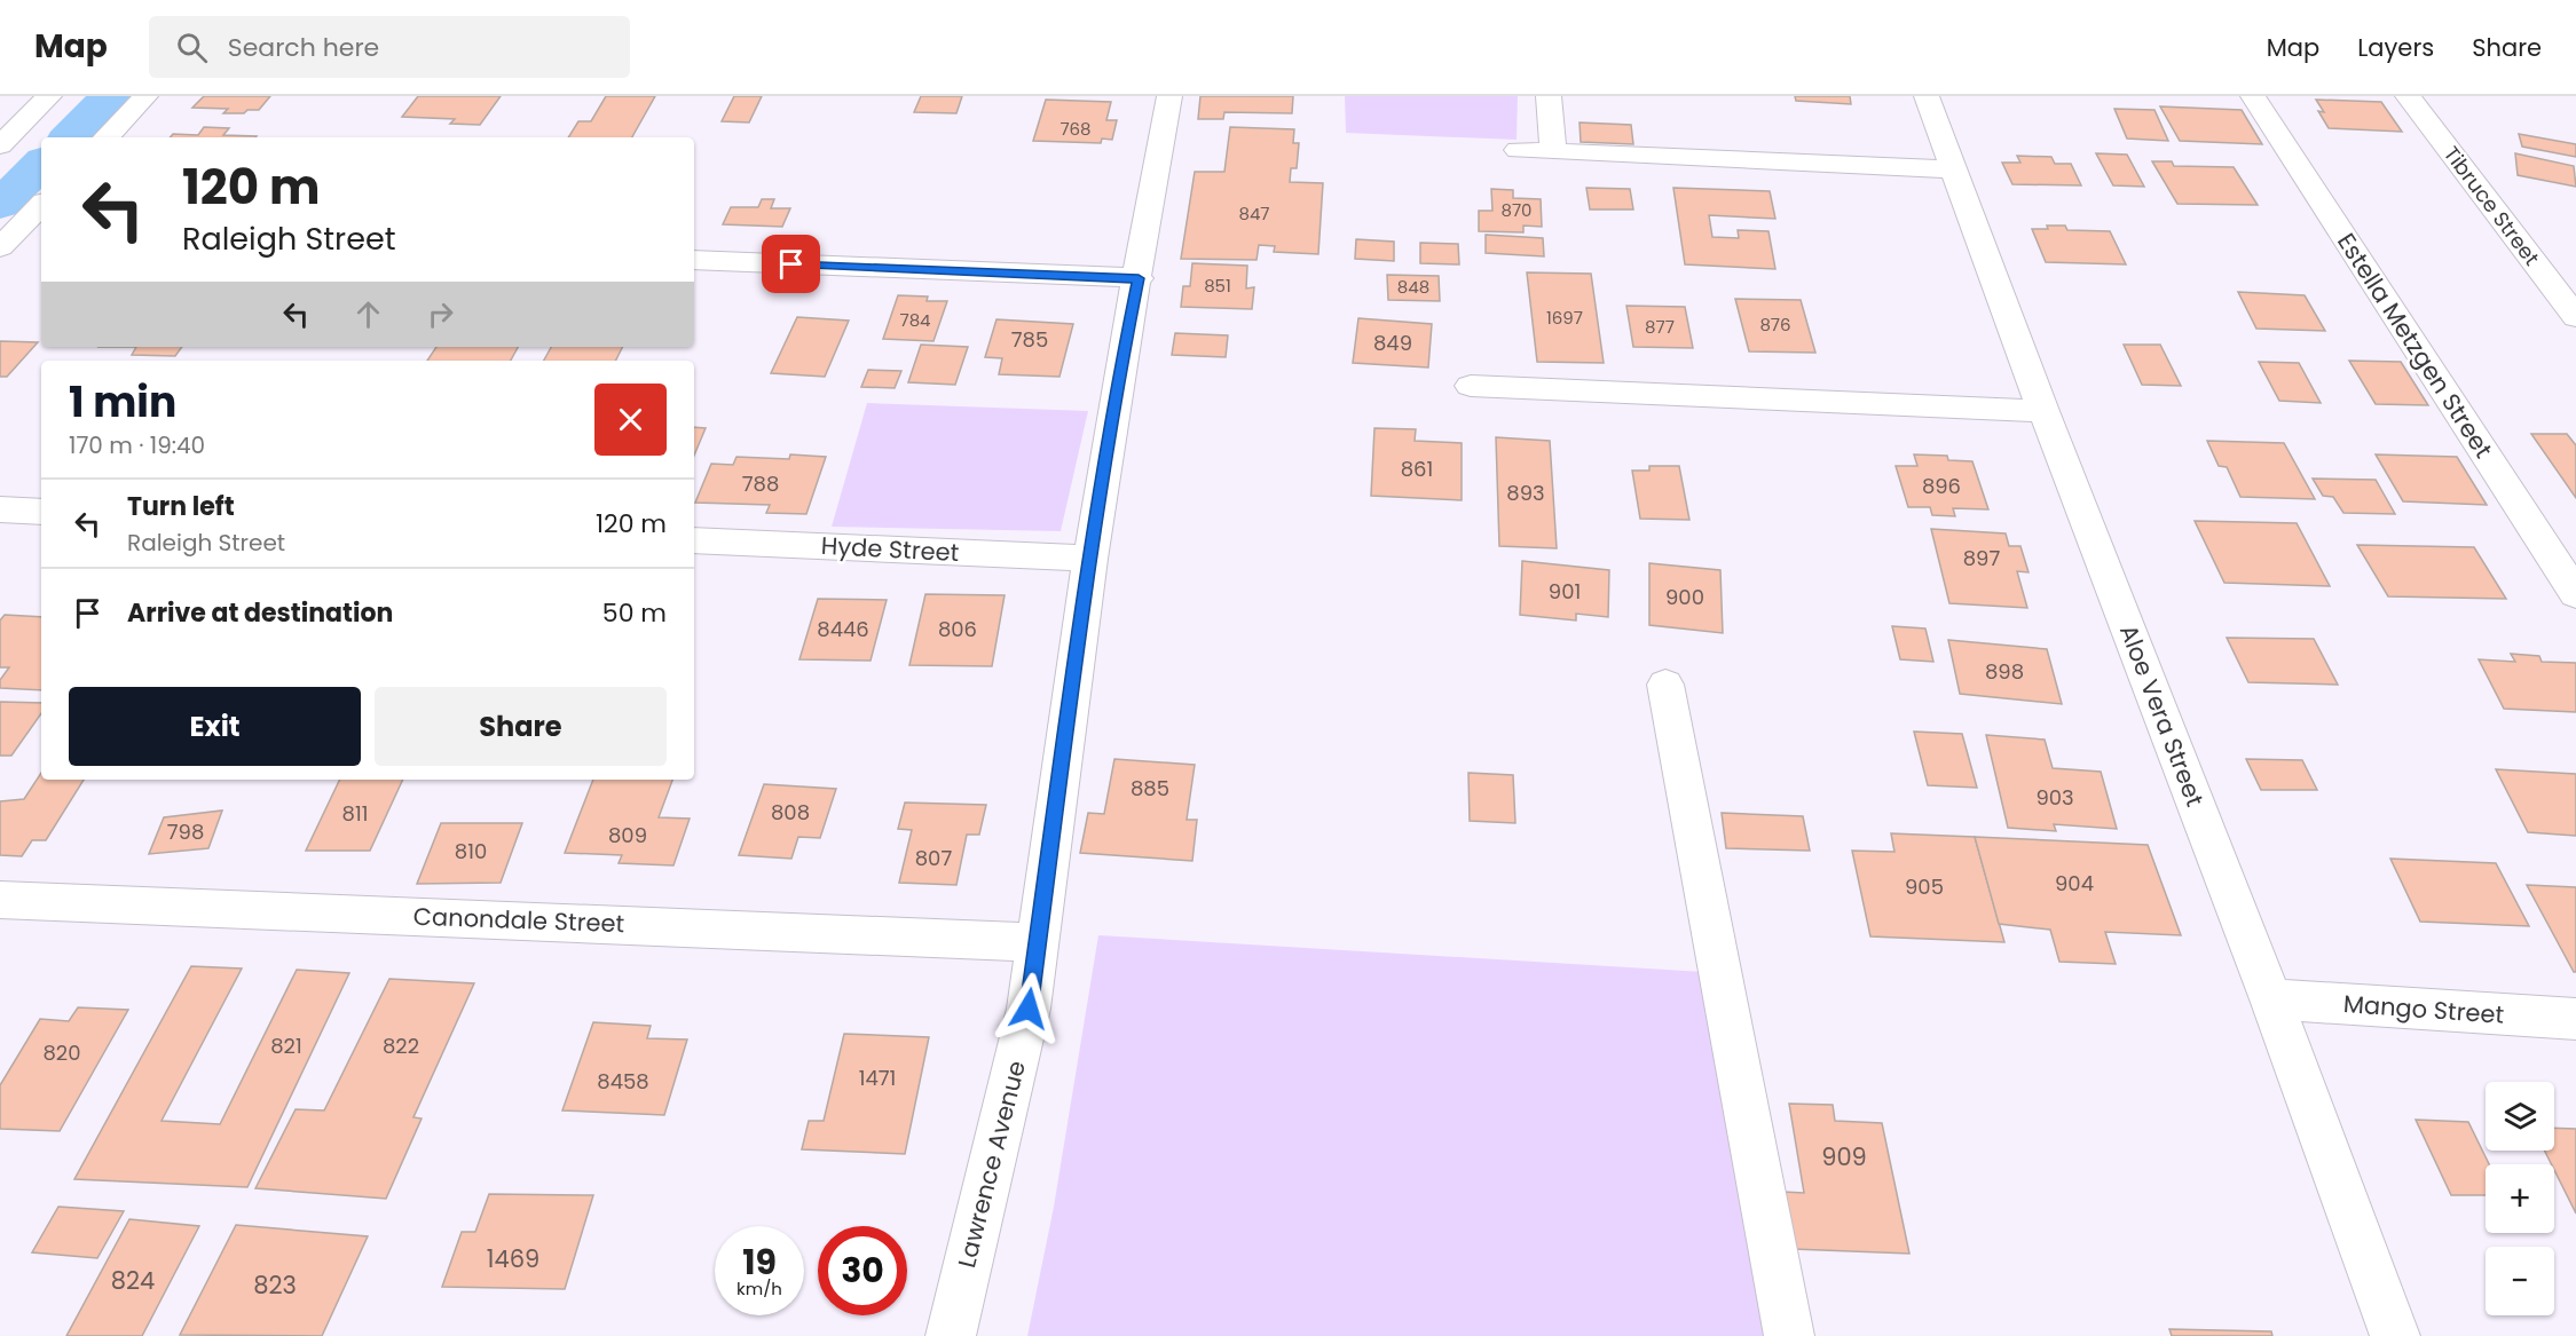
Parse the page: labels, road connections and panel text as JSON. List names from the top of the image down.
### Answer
{
  "streets": {
    "street": [
      "Tibruce Street",
      "Estella Metzgen Street",
      "Hyde Street",
      "Aloe Vera Street",
      "Canondale Street",
      "Mango Street",
      "Lawrence Avenue"
    ]
  },
  "crossings": [
    ["Hyde Street", "Lawrence Avenue"],
    ["Aloe Vera Street", "Mango Street"],
    ["Canondale Street", "Lawrence Avenue"]
  ],
  "house_numbers": [
    "768",
    "870",
    "847",
    "851",
    "848",
    "1697",
    "784",
    "876",
    "877",
    "785",
    "849",
    "861",
    "788",
    "896",
    "893",
    "897",
    "901",
    "900",
    "8446",
    "806",
    "898",
    "885",
    "903",
    "808",
    "811",
    "798",
    "809",
    "810",
    "807",
    "904",
    "905",
    "821",
    "822",
    "820",
    "1471",
    "8458",
    "909",
    "1469",
    "824",
    "823"
  ],
  "page": {
    "header": "Map",
    "search": "Search here",
    "nav": ["Map", "Layers", "Share"],
    "turn": ["120 m", "Raleigh Street"],
    "heading": ["1 min", "170 m · 19:40"],
    "list": [
      {
        "name": "Turn left",
        "note": "Raleigh Street",
        "value": "120 m"
      },
      {
        "name": "Arrive at destination",
        "value": "50 m"
      }
    ],
    "buttons": ["Exit", "Share"],
    "map_buttons": ["+", "−"],
    "speed": "19 km/h",
    "limit": "30"
  }
}
